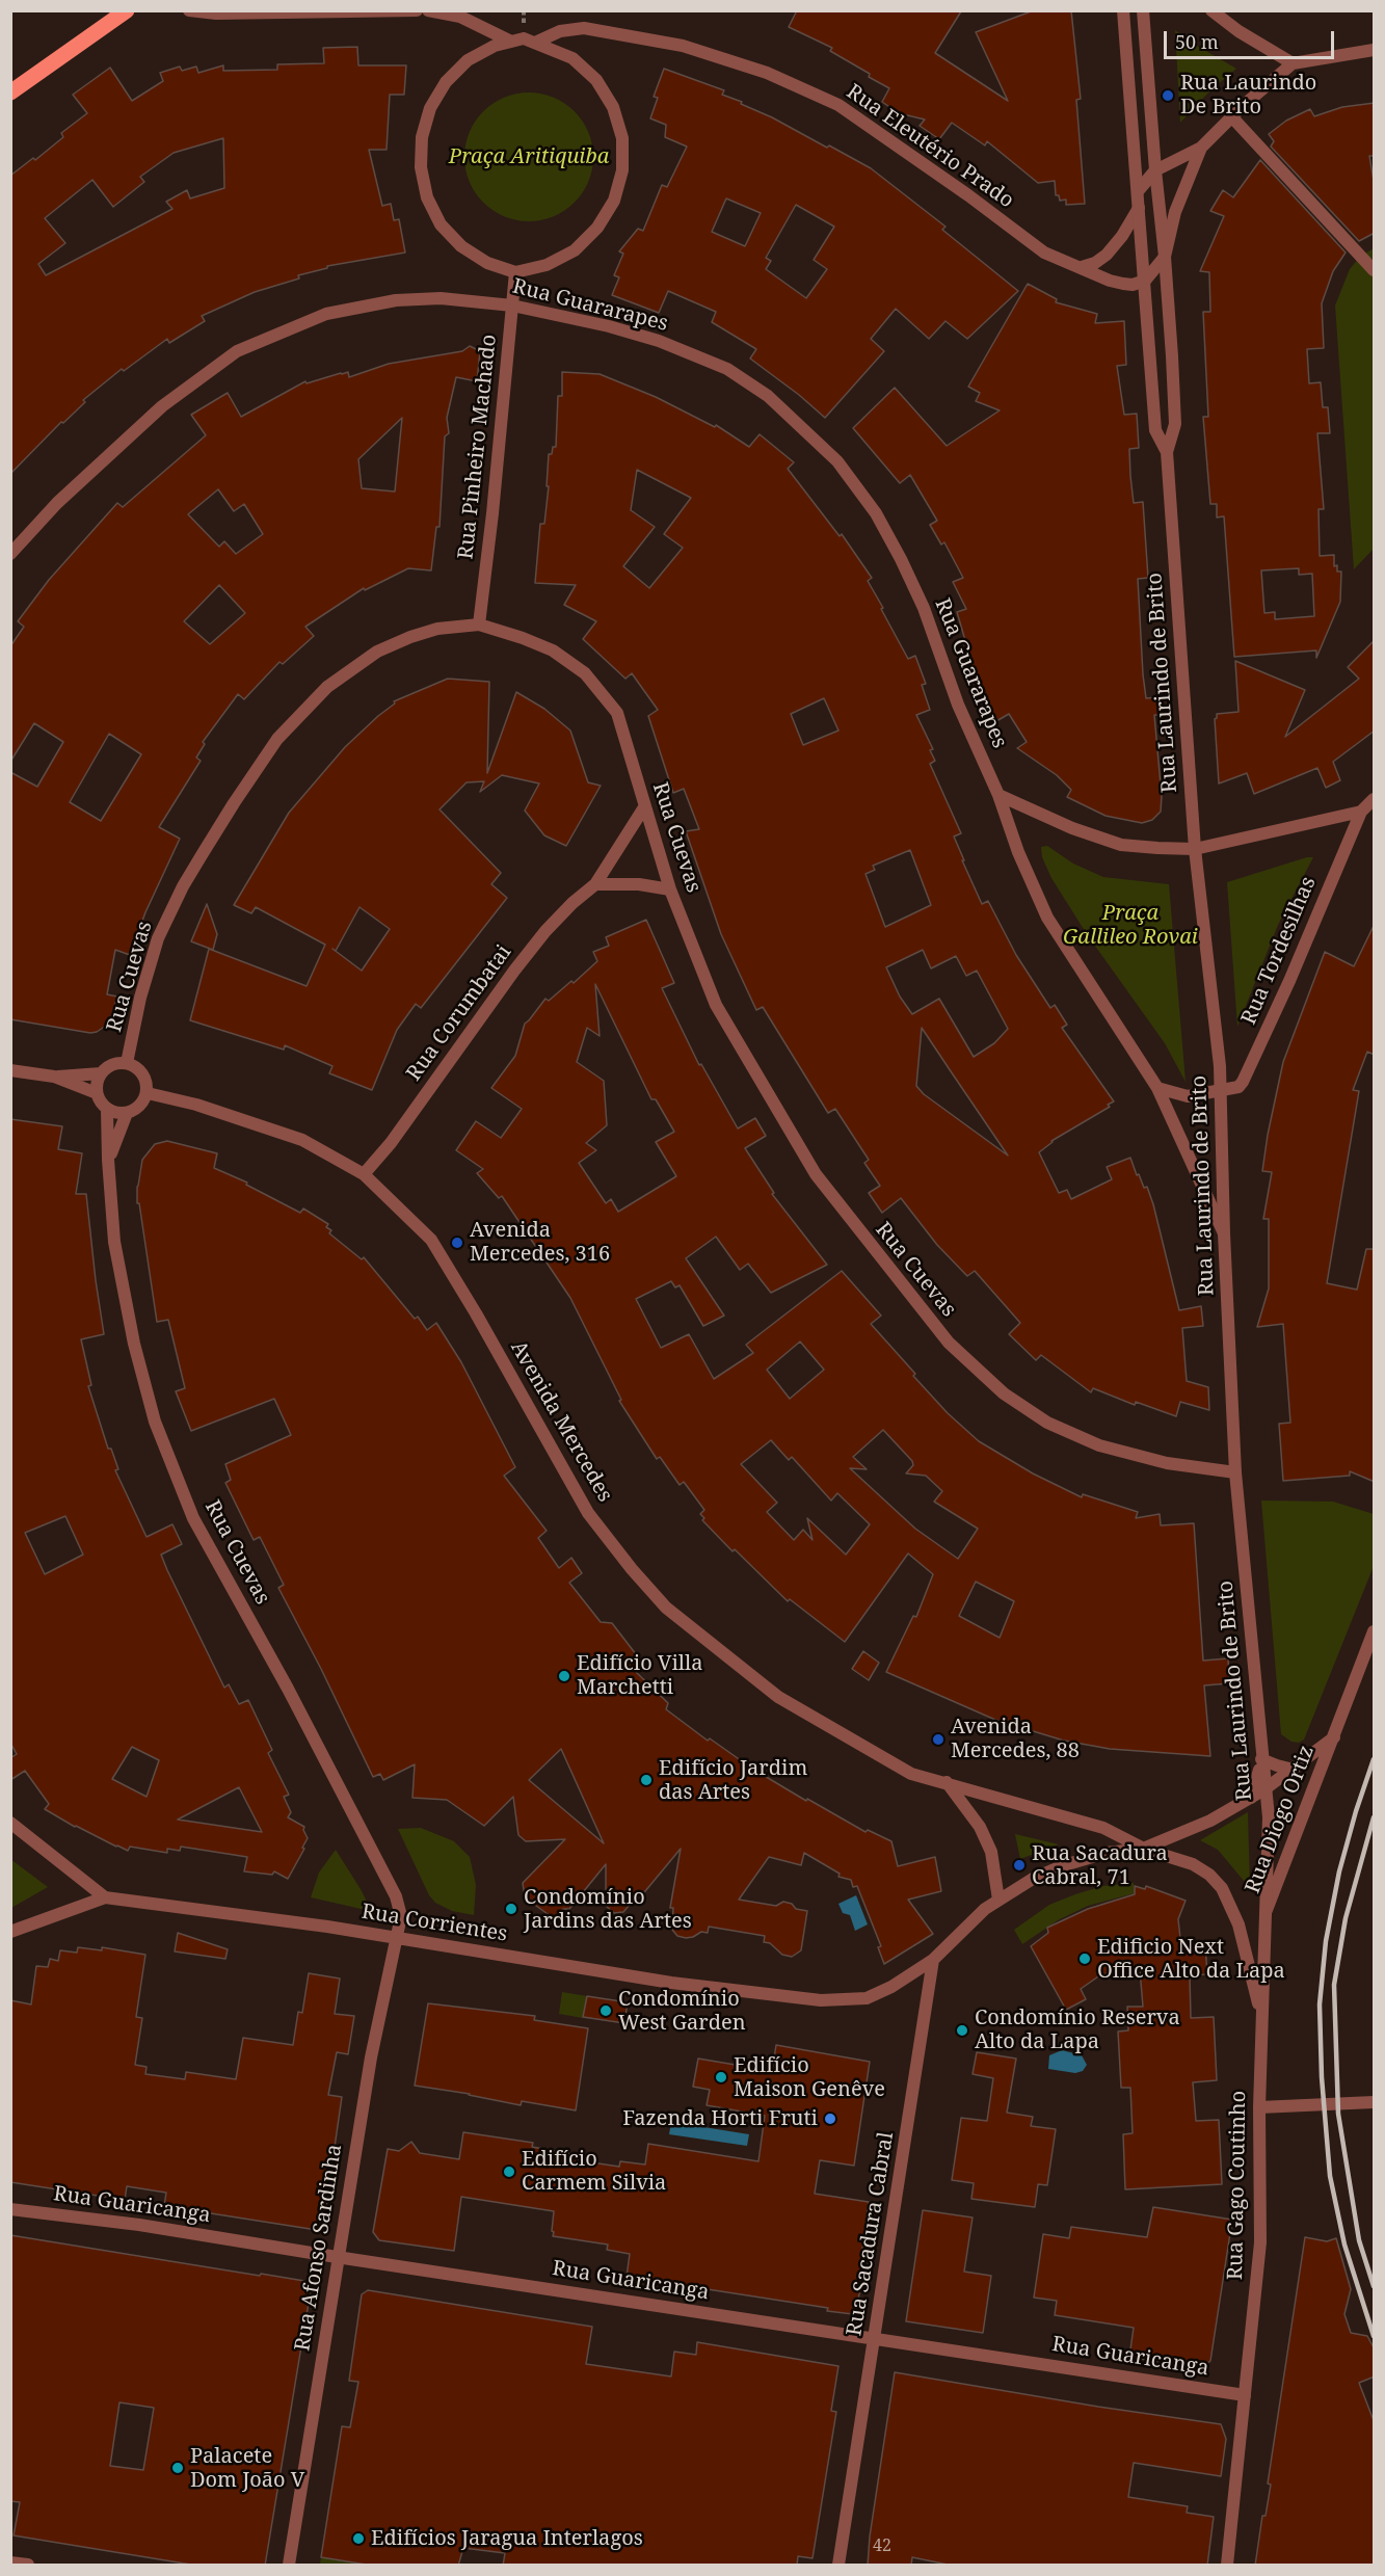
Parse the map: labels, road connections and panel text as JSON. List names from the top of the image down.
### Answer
{
  "streets": {
    "street": [
      "Rua Eleutério Prado",
      "Rua Guararapes",
      "Rua Pinheiro Machado",
      "Rua Laurindo de Brito",
      "Rua Cuevas",
      "Rua Tordesilhas",
      "Rua Corumbatai",
      "Avenida Mercedes",
      "Rua Diogo Ortiz",
      "Rua Corrientes",
      "Rua Gago Coutinho",
      "Rua Guaricanga",
      "Rua Sacadura Cabral",
      "Rua Afonso Sardinha"
    ]
  },
  "crossings": [
    ["Rua Eleutério Prado", "Rua Pinheiro Machado"],
    ["Rua Eleutério Prado", "Rua Laurindo de Brito"],
    ["Rua Guararapes", "Rua Pinheiro Machado"],
    ["Rua Guararapes", "Rua Laurindo de Brito"],
    ["Rua Pinheiro Machado", "Rua Cuevas"],
    ["Rua Laurindo de Brito", "Rua Cuevas"],
    ["Rua Laurindo de Brito", "Rua Tordesilhas"],
    ["Rua Laurindo de Brito", "Rua Diogo Ortiz"],
    ["Rua Laurindo de Brito", "Rua Gago Coutinho"],
    ["Rua Cuevas", "Rua Corumbatai"],
    ["Rua Cuevas", "Avenida Mercedes"],
    ["Rua Cuevas", "Rua Corrientes"],
    ["Rua Cuevas", "Rua Afonso Sardinha"],
    ["Rua Corumbatai", "Avenida Mercedes"],
    ["Rua Diogo Ortiz", "Rua Gago Coutinho"],
    ["Rua Corrientes", "Rua Sacadura Cabral"],
    ["Rua Corrientes", "Rua Afonso Sardinha"],
    ["Rua Gago Coutinho", "Rua Guaricanga"],
    ["Rua Guaricanga", "Rua Sacadura Cabral"],
    ["Rua Guaricanga", "Rua Afonso Sardinha"]
  ],
  "parks": ["Praça Aritiquiba", "Praça Gallileo Rovai"],
  "places": [
    "Rua Laurindo De Brito",
    "Avenida Mercedes, 316",
    "Edifício Villa Marchetti",
    "Avenida Mercedes, 88",
    "Edifício Jardim das Artes",
    "Rua Sacadura Cabral, 71",
    "Condomínio Jardins das Artes",
    "Edificio Next Office Alto da Lapa",
    "Condomínio West Garden",
    "Condomínio Reserva Alto da Lapa",
    "Edifício Maison Genêve",
    "Fazenda Horti Fruti",
    "Edifício Carmem Silvia",
    "Palacete Dom João V",
    "Edifícios Jaragua Interlagos"
  ],
  "house_numbers": ["42"],
  "scale_bar": "50 m"
}
